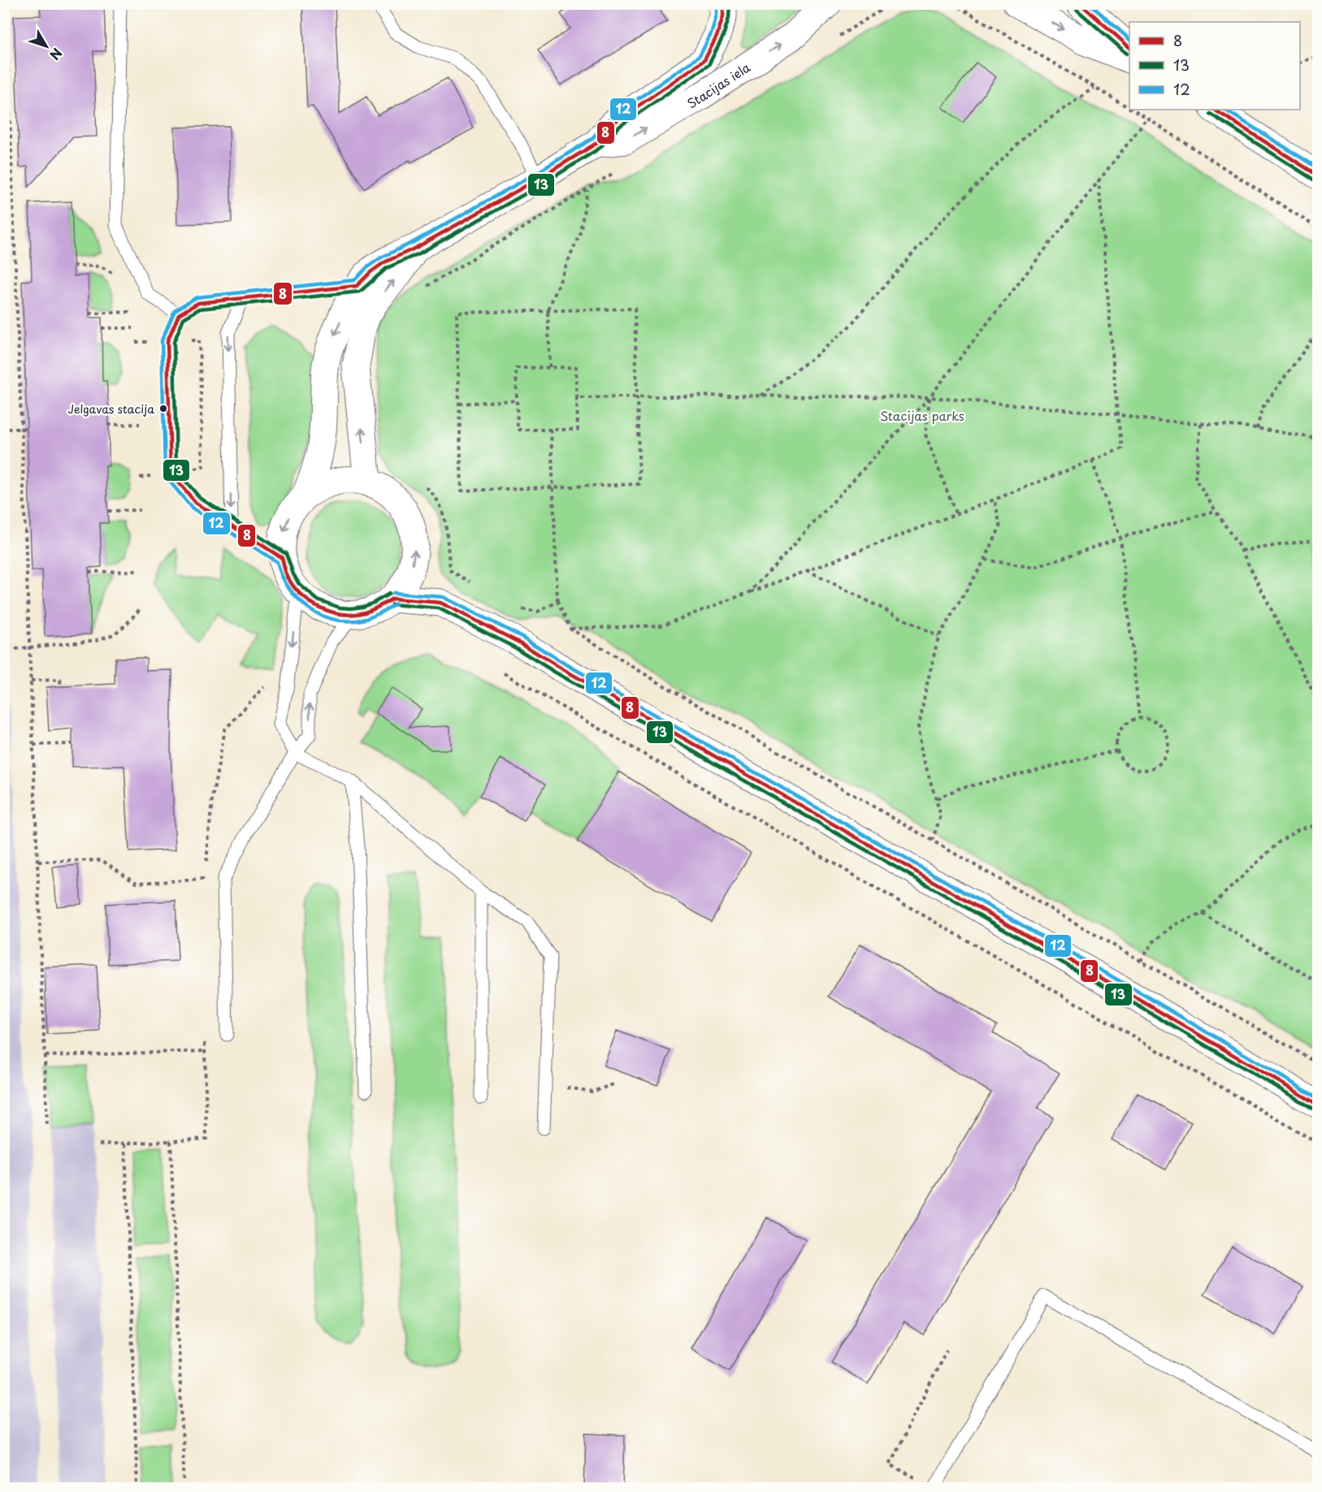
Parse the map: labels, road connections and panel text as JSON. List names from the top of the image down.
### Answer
{
  "streets": {
    "street": ["Stacijas iela"]
  },
  "parks": ["Stacijas parks"],
  "places": ["Jelgavas stacija"],
  "lines": ["transit line 8", "transit line 13", "transit line 12"],
  "legend": ["8", "13", "12"],
  "north": "bottom right"
}
